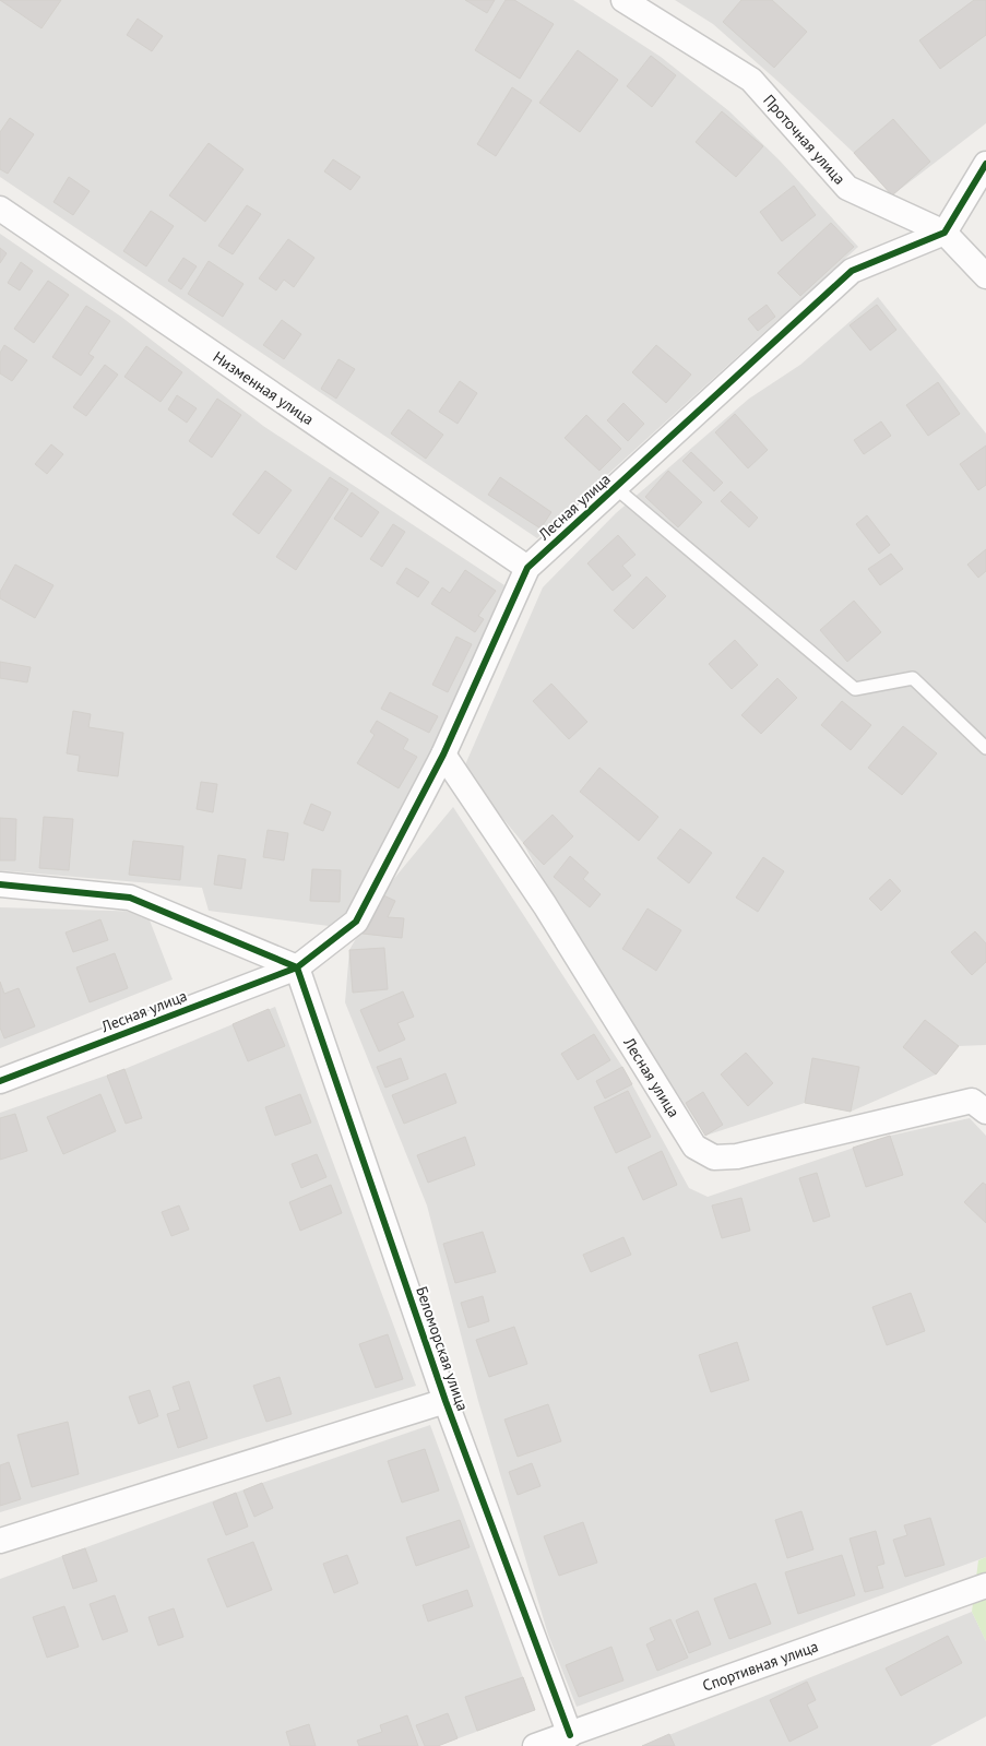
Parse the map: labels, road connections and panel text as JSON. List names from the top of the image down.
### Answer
{
  "streets": {
    "street": [
      "Проточная улица",
      "Низменная улица",
      "Лесная улица",
      "Беломорская улица",
      "Спортивная улица"
    ]
  },
  "crossings": [
    ["Проточная улица", "Лесная улица"],
    ["Низменная улица", "Лесная улица"],
    ["Лесная улица", "Беломорская улица"],
    ["Беломорская улица", "Спортивная улица"]
  ]
}
